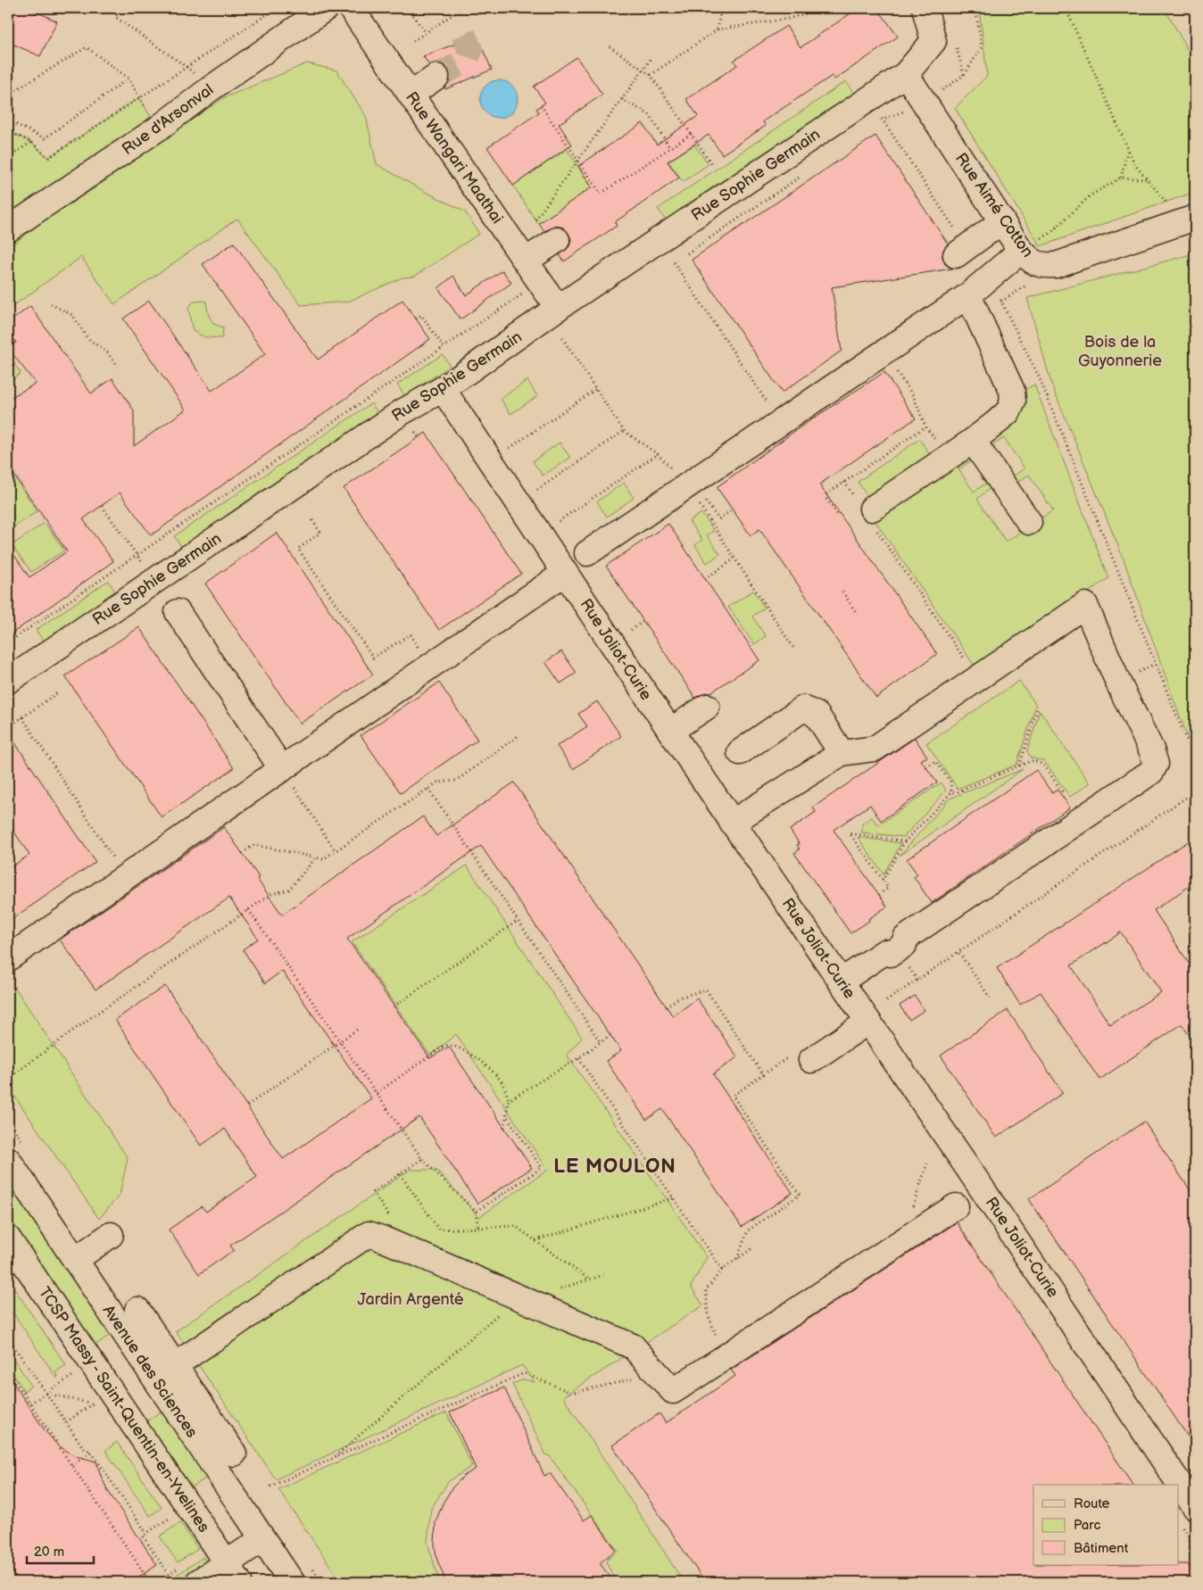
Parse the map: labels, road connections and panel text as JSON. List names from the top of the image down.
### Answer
{
  "streets": {
    "street": [
      "Rue d'Arsonval",
      "Rue Wangari Maathai",
      "Rue Sophie Germain",
      "Rue Aimé Cotton",
      "Rue Joliot-Curie",
      "Avenue des Sciences",
      "TCSP Massy - Saint-Quentin-en-Yvelines"
    ]
  },
  "crossings": [
    ["Rue Wangari Maathai", "Rue Sophie Germain"],
    ["Rue Sophie Germain", "Rue Aimé Cotton"],
    ["Rue Sophie Germain", "Rue Joliot-Curie"]
  ],
  "districts": ["LE MOULON"],
  "parks": ["Bois de la Guyonnerie", "Jardin Argenté"],
  "legend": ["Route", "Parc", "Bâtiment"],
  "scale_bar": "20 m"
}
